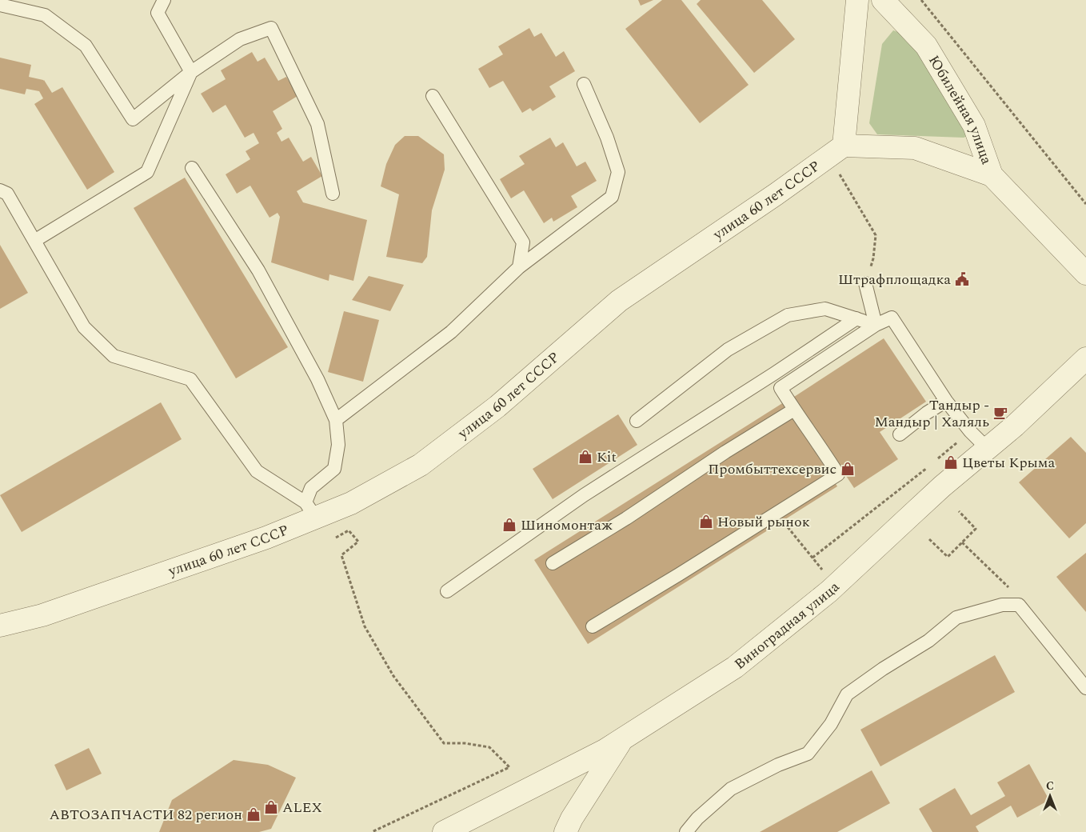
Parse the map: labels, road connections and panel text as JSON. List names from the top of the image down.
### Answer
{
  "streets": {
    "street": ["Юбилейная улица", "улица 60 лет СССР", "Виноградная улица"]
  },
  "places": {
    "public building": ["Штрафплощадка"],
    "cafe": ["Тандыр - Мандыр | Халяль"],
    "shop": [
      "Kit",
      "Цветы Крыма",
      "Промбыттехсервис",
      "Новый рынок",
      "Шиномонтаж",
      "ALEX",
      "АВТОЗАПЧАСТИ 82 регион"
    ]
  },
  "north": "top"
}
